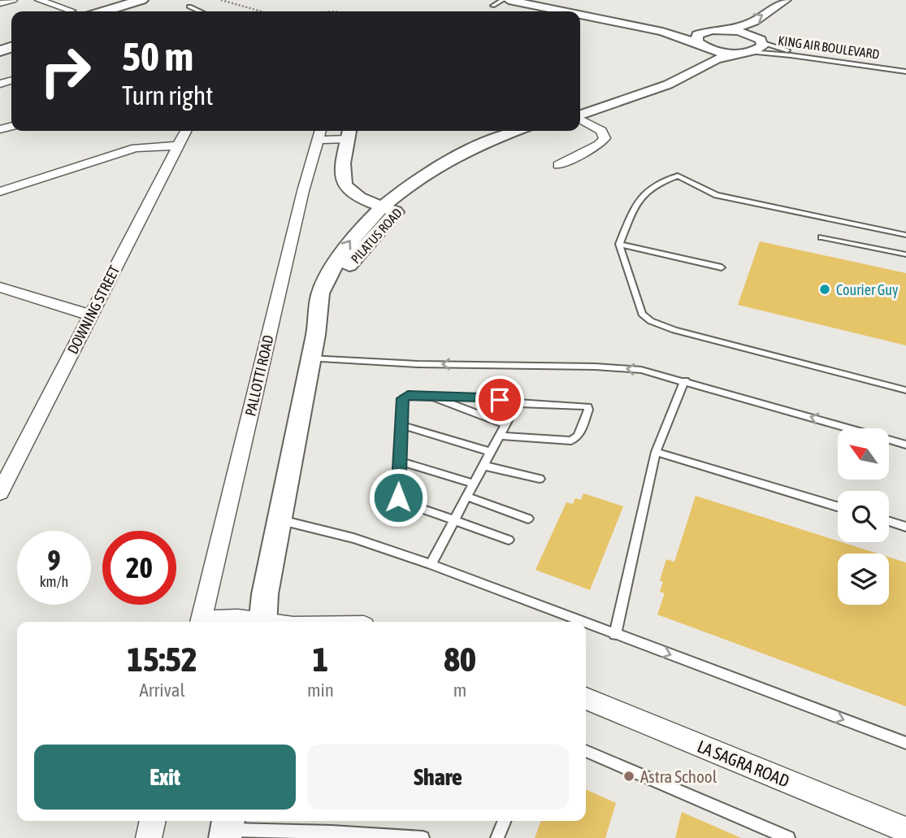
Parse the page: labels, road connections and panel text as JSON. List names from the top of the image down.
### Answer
{
  "streets": {
    "street": [
      "PILATUS ROAD",
      "DOWNING STREET",
      "PALLOTTI ROAD",
      "LA SAGRA ROAD"
    ],
    "lane": ["KING AIR BOULEVARD"]
  },
  "places": ["Courier Guy", "Astra School"],
  "north": "top left",
  "page": {
    "turn": ["50 m", "Turn right"],
    "speed": "9 km/h",
    "limit": "20",
    "eta": [
      "15:52",
      "Arrival",
      "1",
      "min",
      "80",
      "m"
    ],
    "buttons": ["Exit", "Share"]
  }
}
